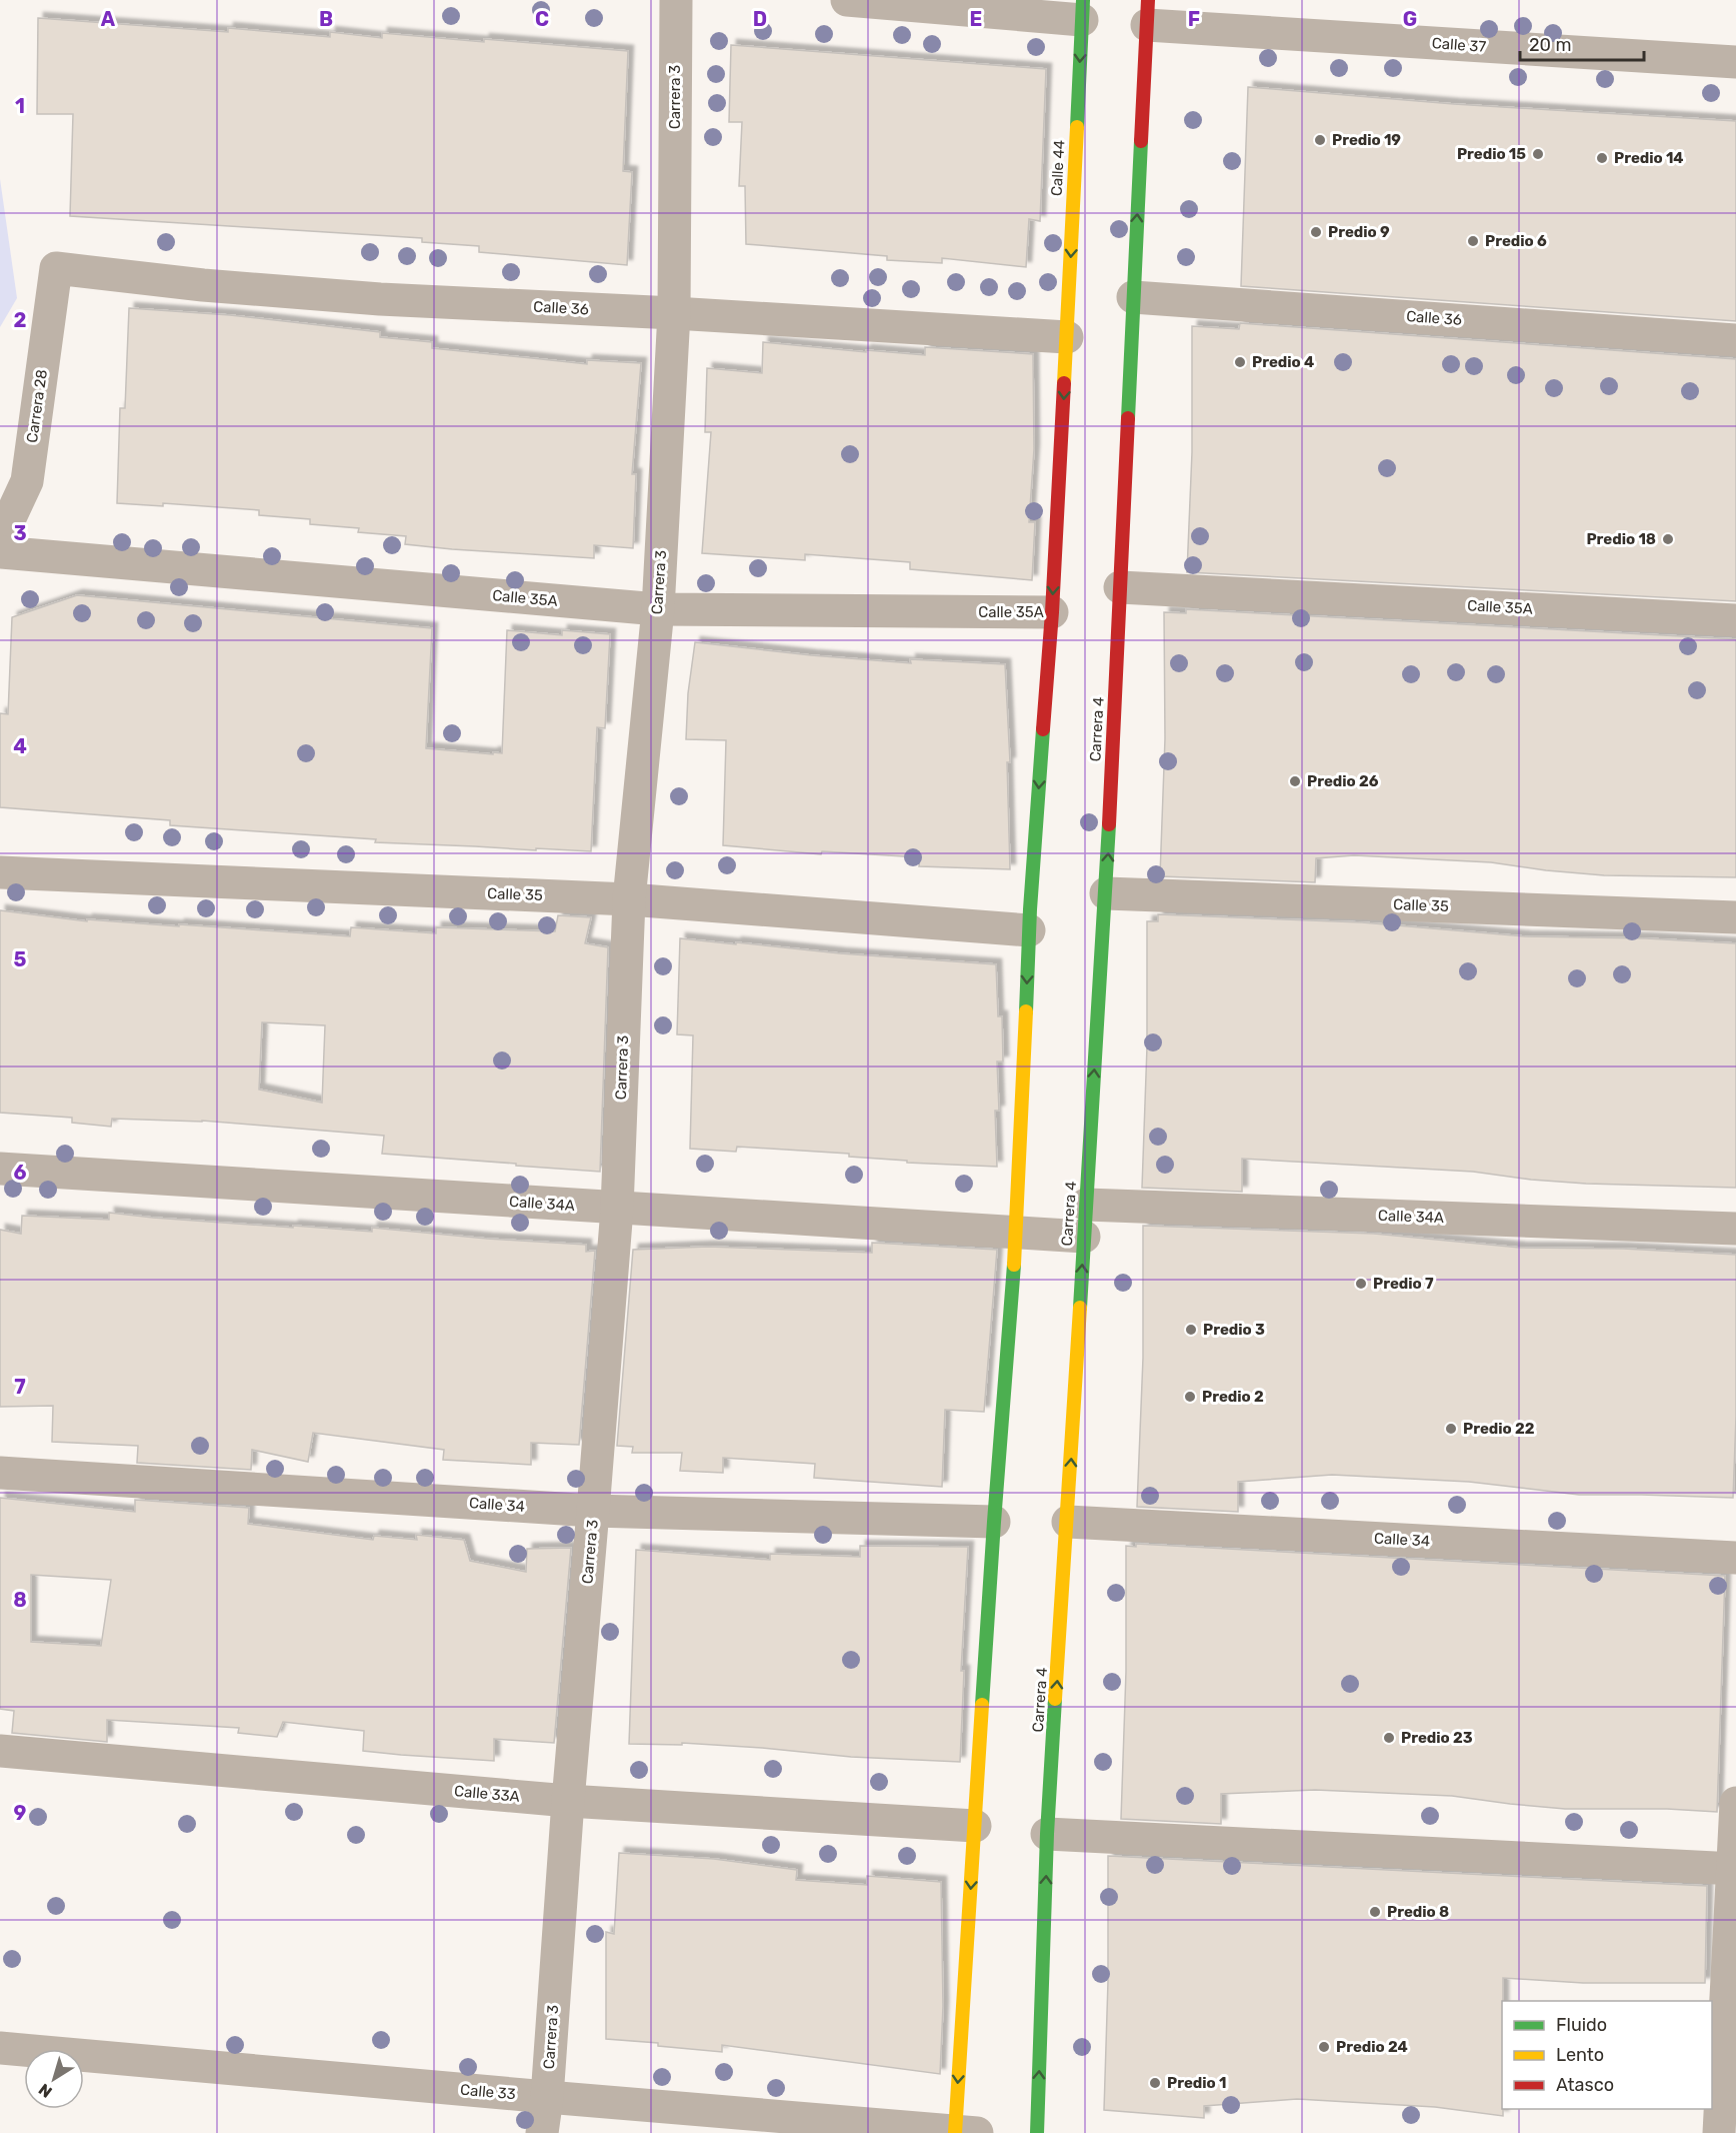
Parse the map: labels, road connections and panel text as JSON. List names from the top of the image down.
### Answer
{
  "streets": {
    "main road": ["Calle 44", "Carrera 4"],
    "street": [
      "Calle 37",
      "Carrera 3",
      "Calle 36",
      "Carrera 28",
      "Calle 35A",
      "Calle 35",
      "Calle 34A",
      "Calle 34",
      "Calle 33A",
      "Calle 33"
    ]
  },
  "crossings": [
    ["Carrera 3", "Calle 36"],
    ["Carrera 3", "Calle 35A"],
    ["Carrera 3", "Calle 35"],
    ["Carrera 3", "Calle 34A"],
    ["Carrera 3", "Calle 34"],
    ["Carrera 3", "Calle 33A"],
    ["Carrera 3", "Calle 33"],
    ["Calle 44", "Calle 36"],
    ["Calle 36", "Carrera 28"],
    ["Calle 36", "Carrera 4"],
    ["Calle 35A", "Carrera 4"],
    ["Carrera 4", "Calle 35"],
    ["Carrera 4", "Calle 34A"],
    ["Carrera 4", "Calle 34"]
  ],
  "places": [
    "Predio 19",
    "Predio 15",
    "Predio 14",
    "Predio 9",
    "Predio 6",
    "Predio 4",
    "Predio 18",
    "Predio 26",
    "Predio 7",
    "Predio 3",
    "Predio 2",
    "Predio 22",
    "Predio 23",
    "Predio 8",
    "Predio 24",
    "Predio 1"
  ],
  "legend": ["Fluido", "Lento", "Atasco"],
  "scale_bar": "20 m",
  "north": "bottom left",
  "grid": {
    "columns": [
      "A",
      "B",
      "C",
      "D",
      "E",
      "F",
      "G"
    ],
    "rows": [
      "1",
      "2",
      "3",
      "4",
      "5",
      "6",
      "7",
      "8",
      "9"
    ]
  }
}
